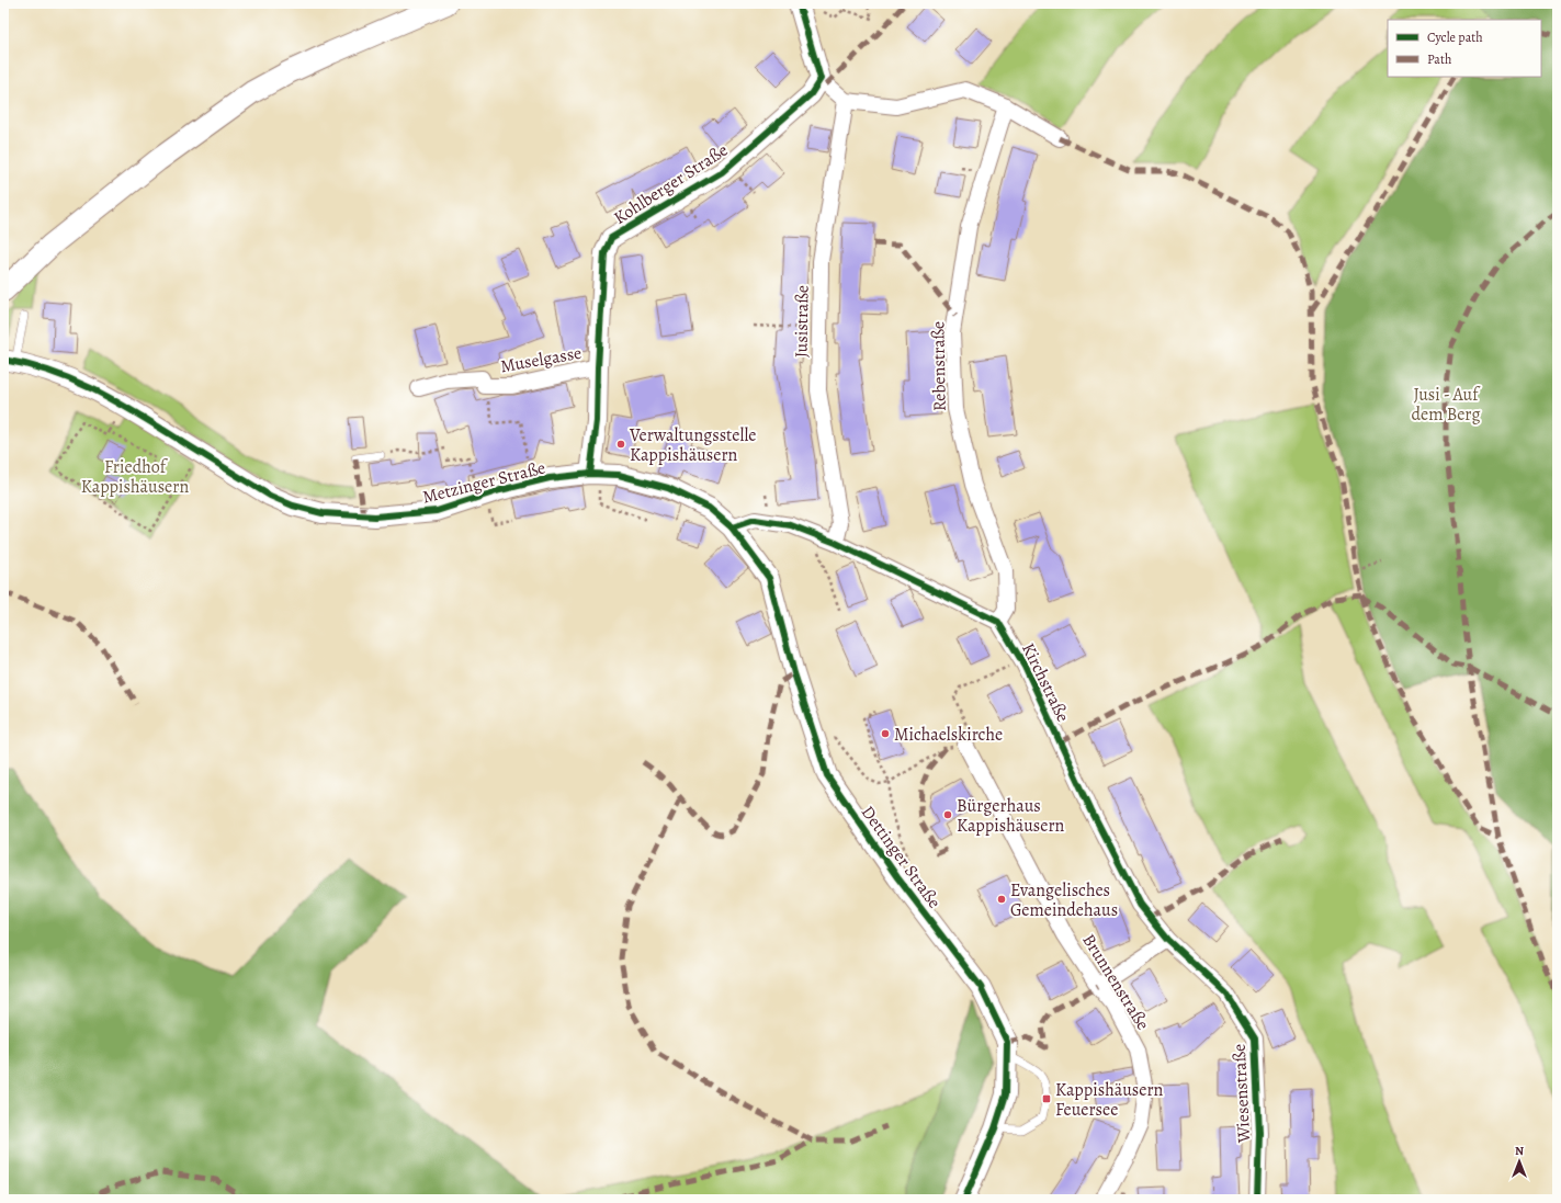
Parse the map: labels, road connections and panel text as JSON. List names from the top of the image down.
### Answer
{
  "streets": {
    "street": [
      "Kohlberger Straße",
      "Jusistraße",
      "Muselgasse",
      "Rebenstraße",
      "Metzinger Straße",
      "Kirchstraße",
      "Dettinger Straße",
      "Brunnenstraße",
      "Wiesenstraße"
    ]
  },
  "crossings": [
    ["Kohlberger Straße", "Muselgasse"],
    ["Kohlberger Straße", "Metzinger Straße"],
    ["Rebenstraße", "Kirchstraße"],
    ["Metzinger Straße", "Dettinger Straße"],
    ["Kirchstraße", "Wiesenstraße"]
  ],
  "parks": ["Jusi - Auf dem Berg", "Friedhof Kappishäusern"],
  "places": {
    "other": [
      "Verwaltungsstelle Kappishäusern",
      "Michaelskirche",
      "Bürgerhaus Kappishäusern",
      "Evangelisches Gemeindehaus"
    ],
    "transit": ["Kappishäusern Feuersee"]
  },
  "legend": ["Cycle path", "Path"],
  "north": "top"
}
